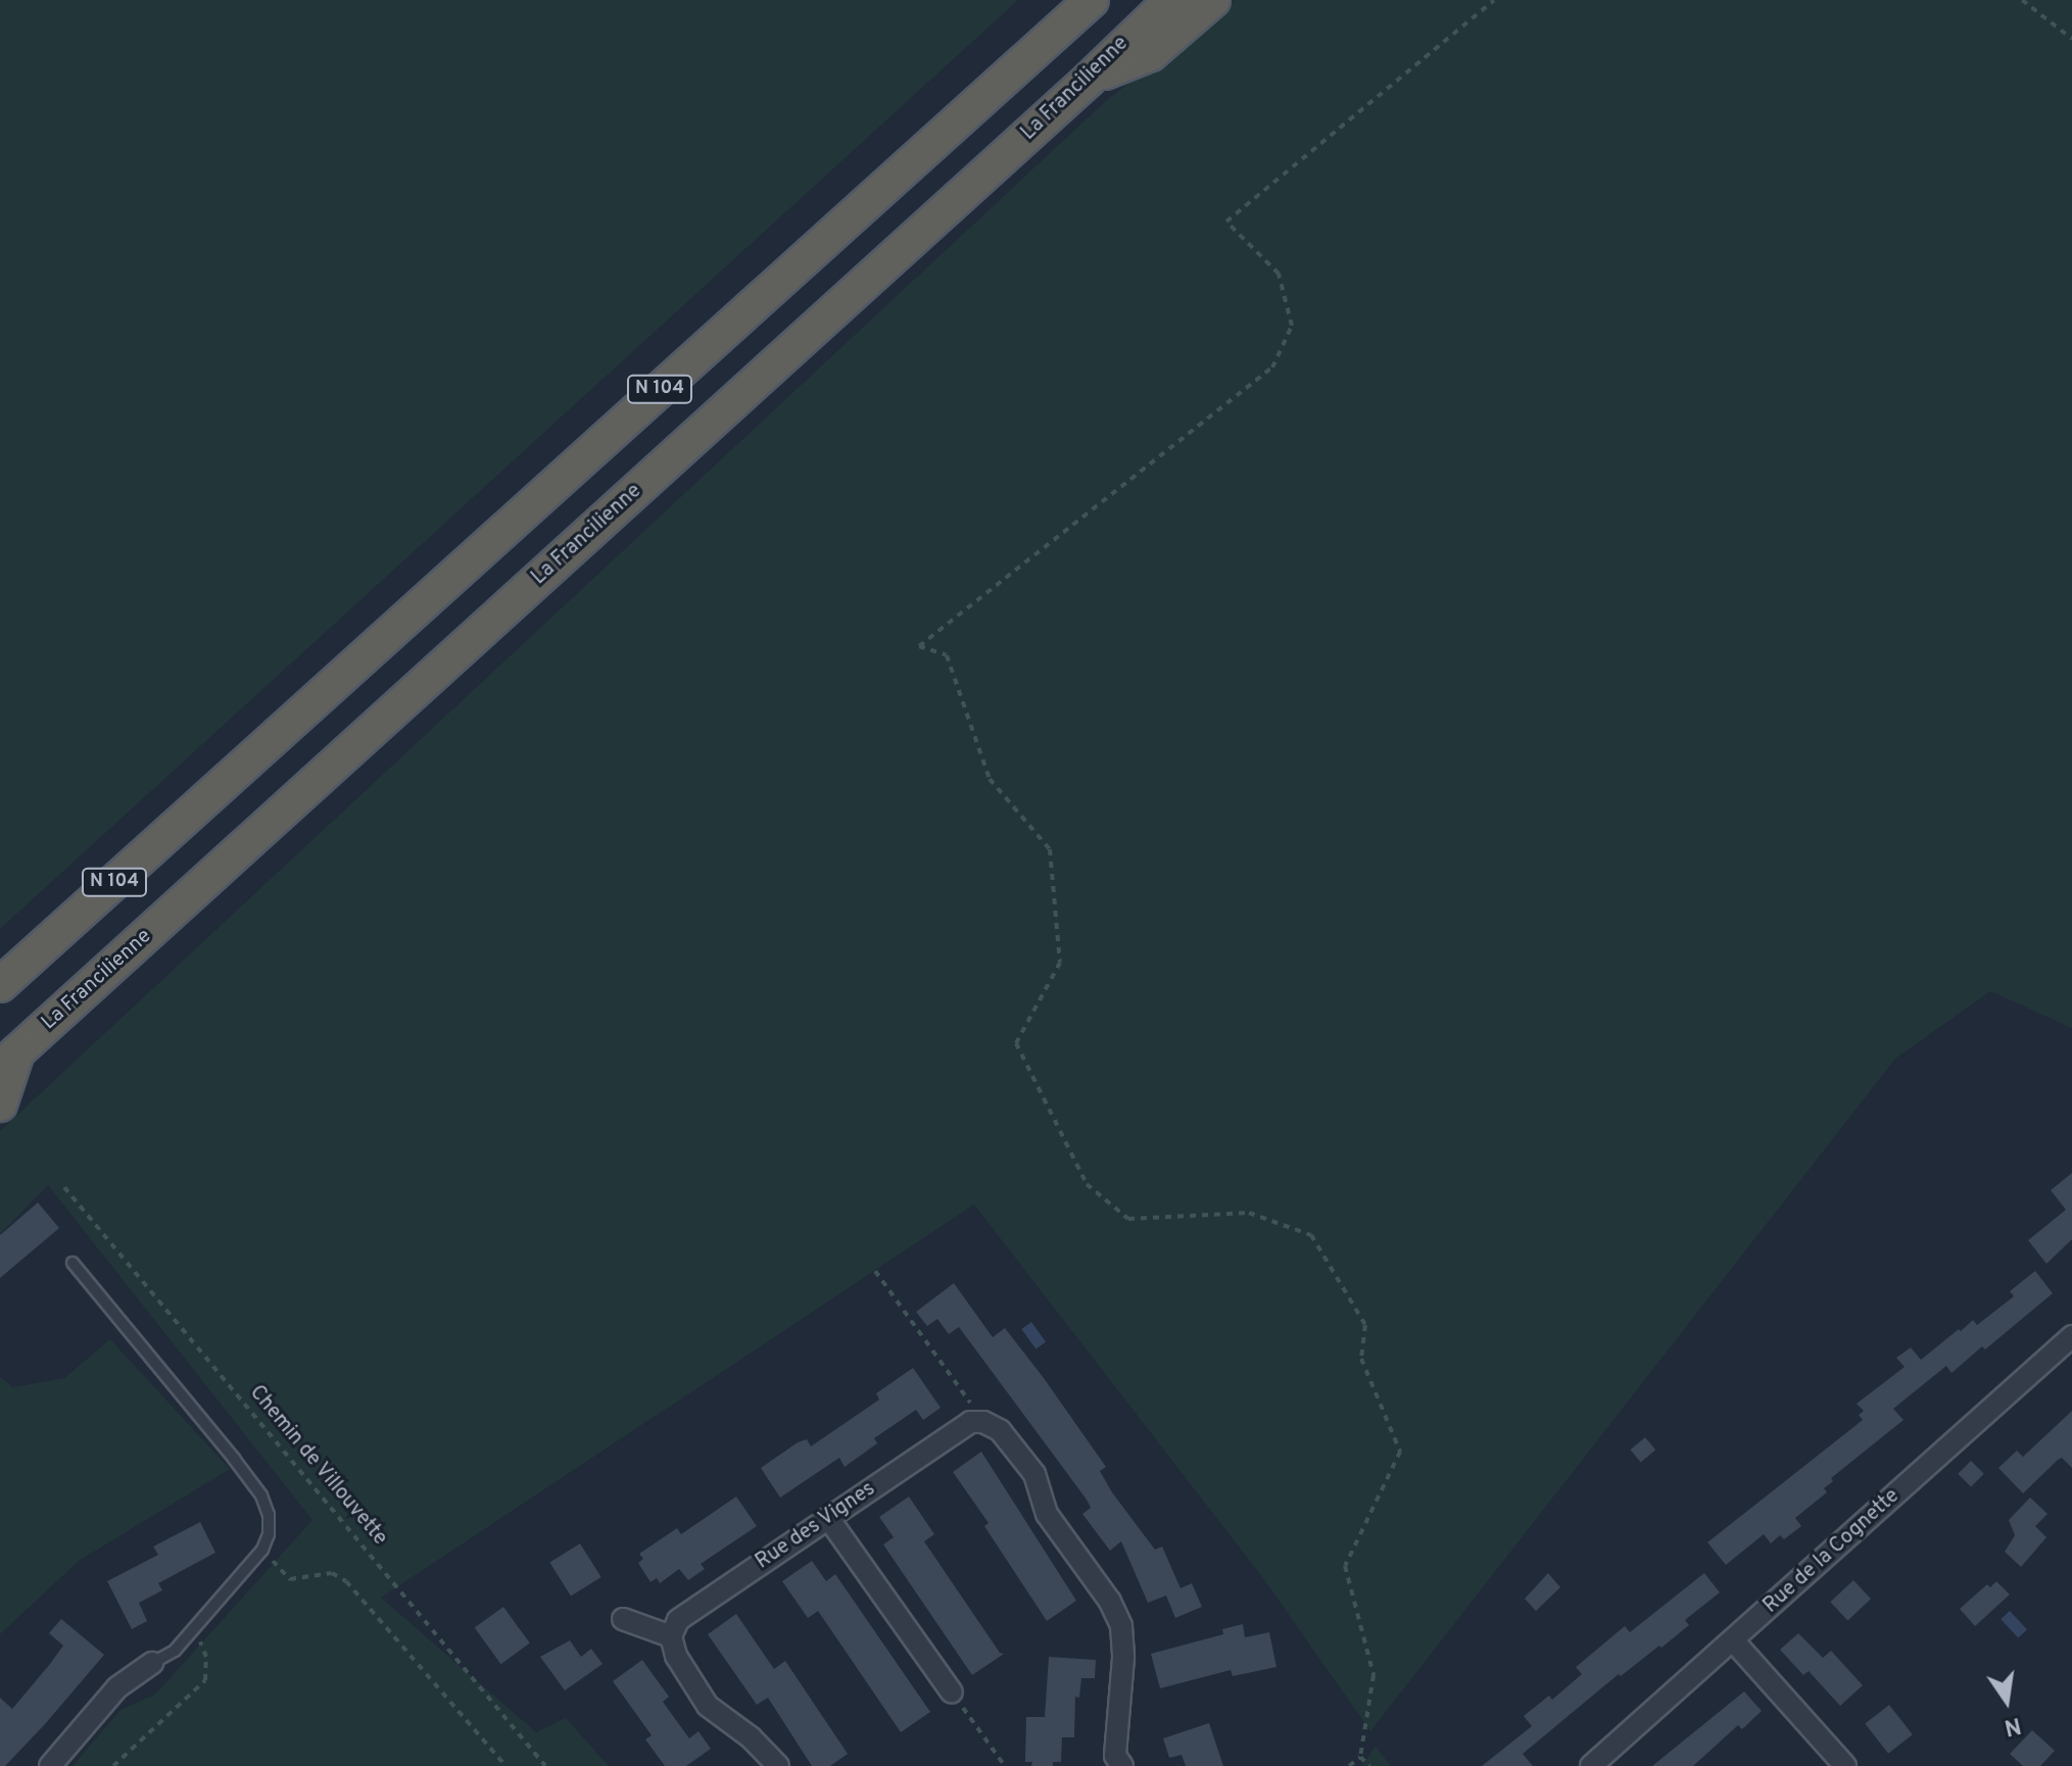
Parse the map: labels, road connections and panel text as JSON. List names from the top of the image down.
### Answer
{
  "streets": {
    "highway": ["La Francilienne", "N 104"],
    "street": ["Rue des Vignes", "Rue de la Cognette"],
    "path": ["Chemin de Villouvette"]
  },
  "north": "bottom"
}
